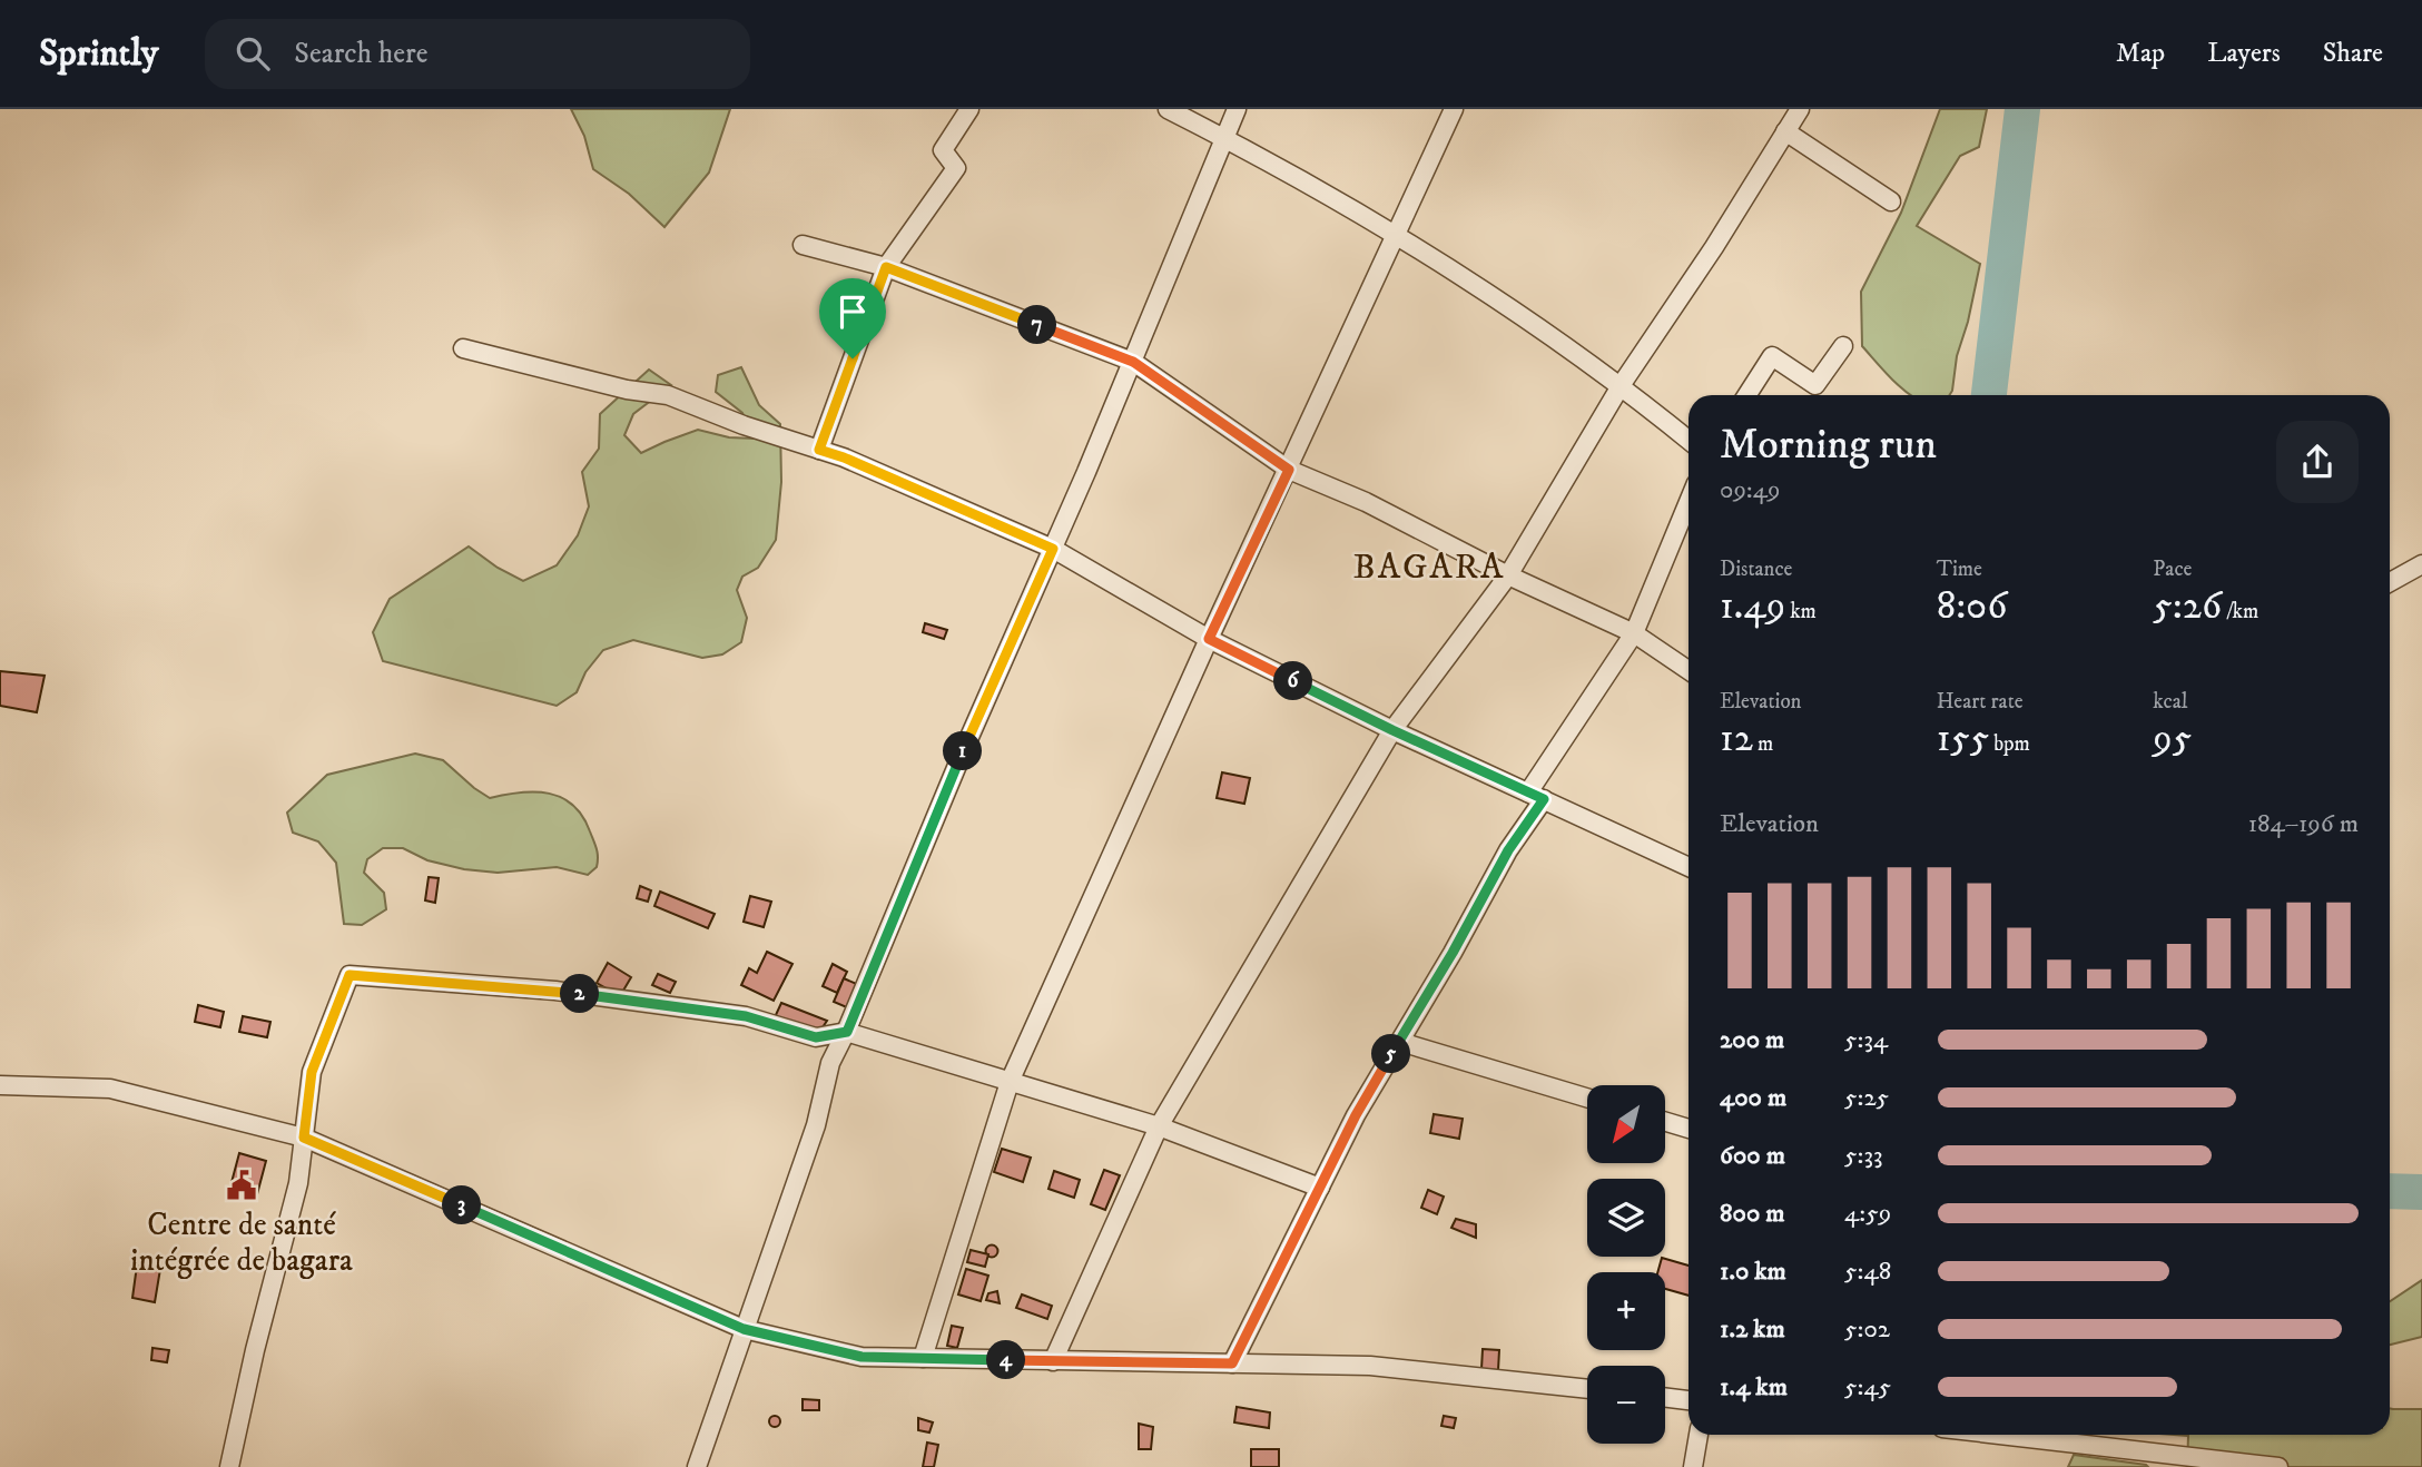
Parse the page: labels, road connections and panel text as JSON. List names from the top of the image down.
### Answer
{
  "districts": ["BAGARA"],
  "places": {
    "public building": ["Centre de santé intégrée de bagara"]
  },
  "north": "bottom left",
  "page": {
    "header": "Sprintly",
    "search": "Search here",
    "nav": ["Map", "Layers", "Share"],
    "pins": [
      "7",
      "6",
      "1",
      "2",
      "5",
      "3",
      "4"
    ],
    "heading": ["Morning run", "09:49"],
    "stats": [
      ["Distance", "1.49 km"],
      ["Time", "8:06"],
      ["Pace", "5:26 /km"],
      ["Elevation", "12 m"],
      ["Heart rate", "155 bpm"],
      ["kcal", "95"]
    ],
    "chart": ["Elevation", "184–196 m"],
    "list": [
      {
        "name": "200 m",
        "note": "5:34"
      },
      {
        "name": "400 m",
        "note": "5:25"
      },
      {
        "name": "600 m",
        "note": "5:33"
      },
      {
        "name": "800 m",
        "note": "4:59"
      },
      {
        "name": "1.0 km",
        "note": "5:48"
      },
      {
        "name": "1.2 km",
        "note": "5:02"
      },
      {
        "name": "1.4 km",
        "note": "5:45"
      }
    ],
    "map_buttons": ["+", "−"]
  }
}
